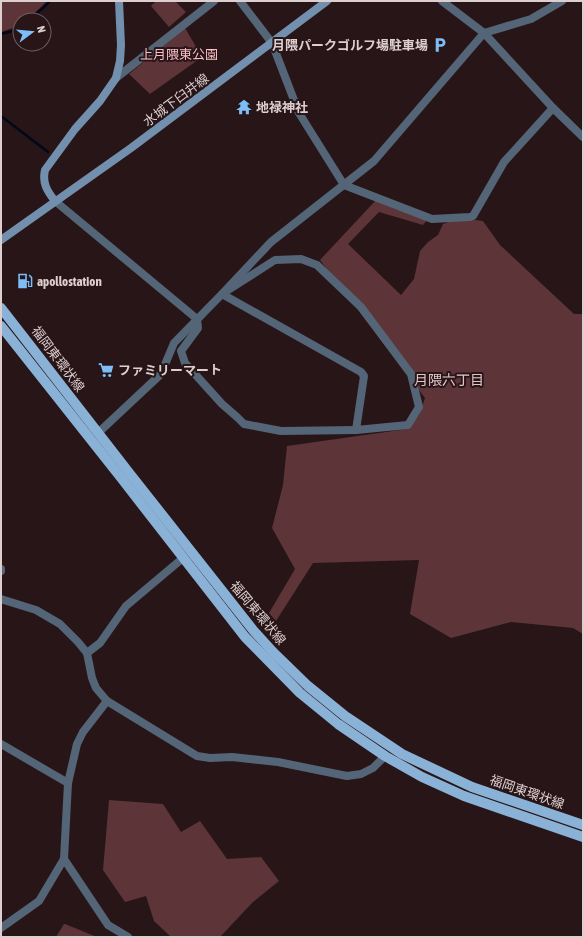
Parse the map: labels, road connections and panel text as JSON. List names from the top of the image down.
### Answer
{
  "streets": {
    "main road": ["水城下臼井線", "福岡東環状線"]
  },
  "districts": ["月隈六丁目"],
  "parks": ["上月隈東公園"],
  "places": {
    "parking": ["月隈パークゴルフ場駐車場"],
    "temple": ["地禄神社"],
    "fuel station": ["apollostation"],
    "supermarket": ["ファミリーマート"]
  },
  "north": "right"
}
